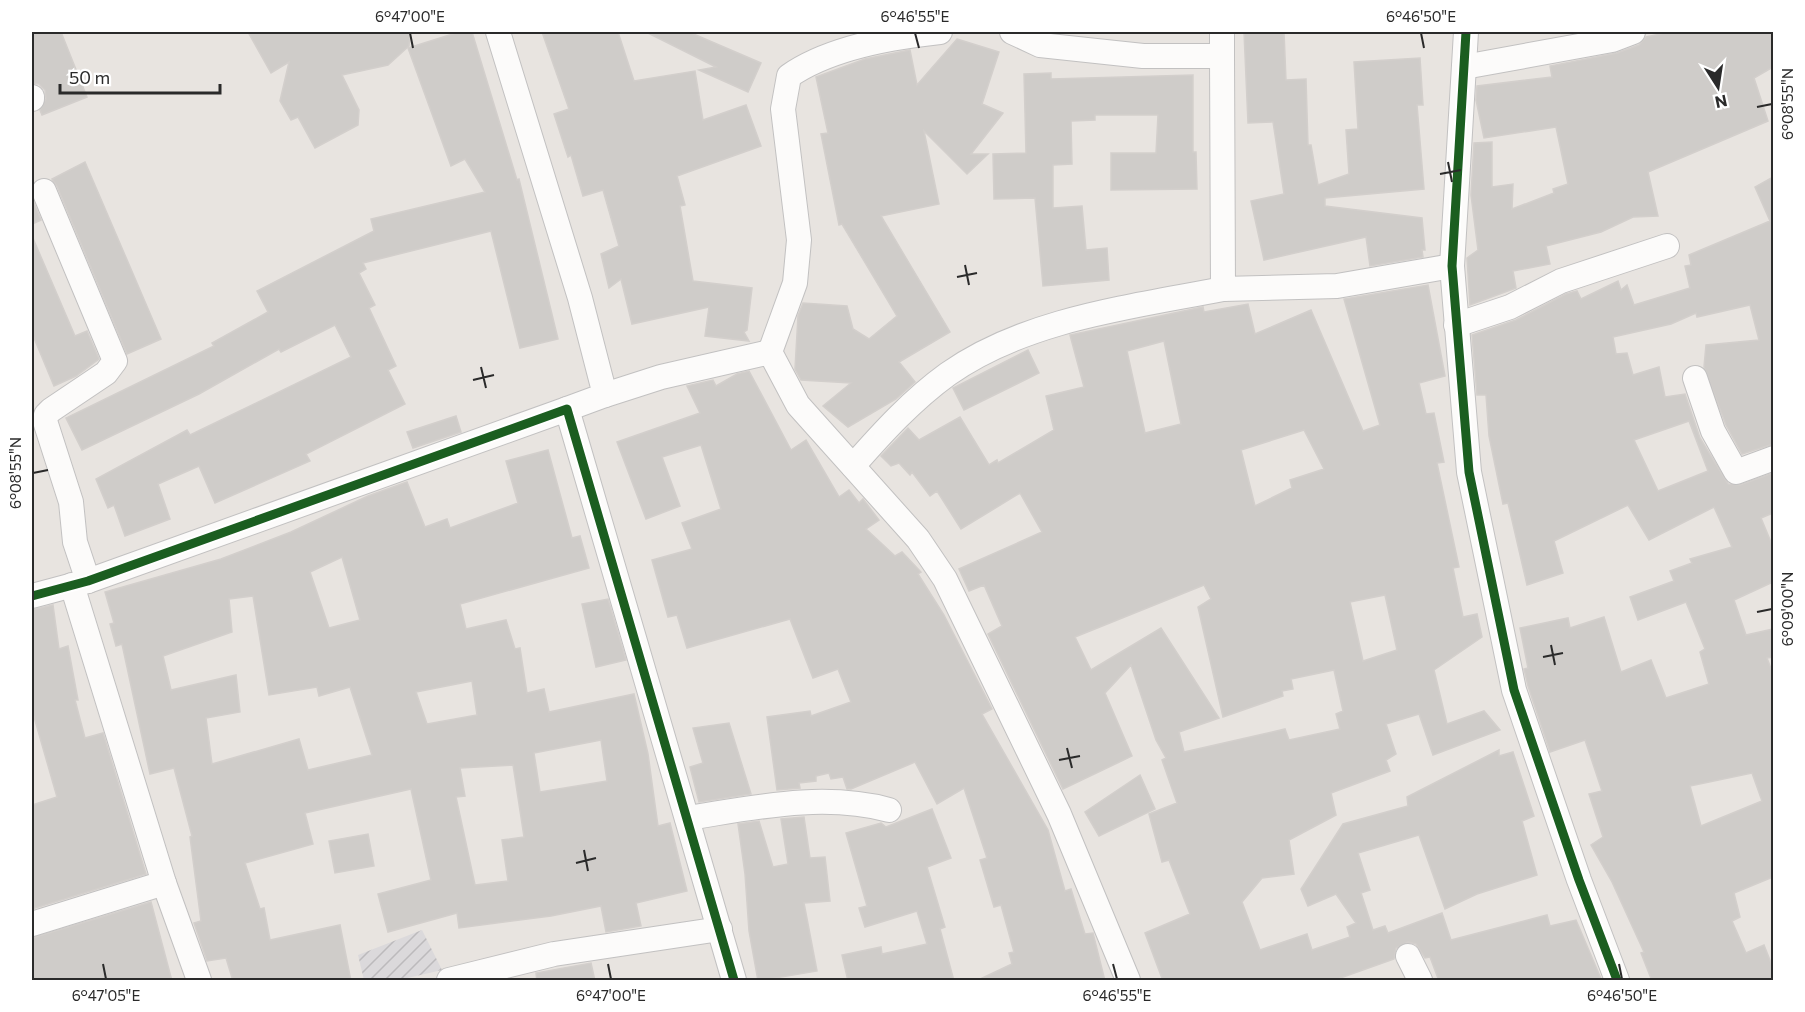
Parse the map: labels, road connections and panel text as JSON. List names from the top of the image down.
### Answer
{
  "scale_bar": "50 m",
  "north": "bottom",
  "coordinates": [
    "6°47'00\"E",
    "6°46'55\"E",
    "6°46'50\"E",
    "6°08'55\"N",
    "6°09'00\"N",
    "6°47'05\"E"
  ]
}
